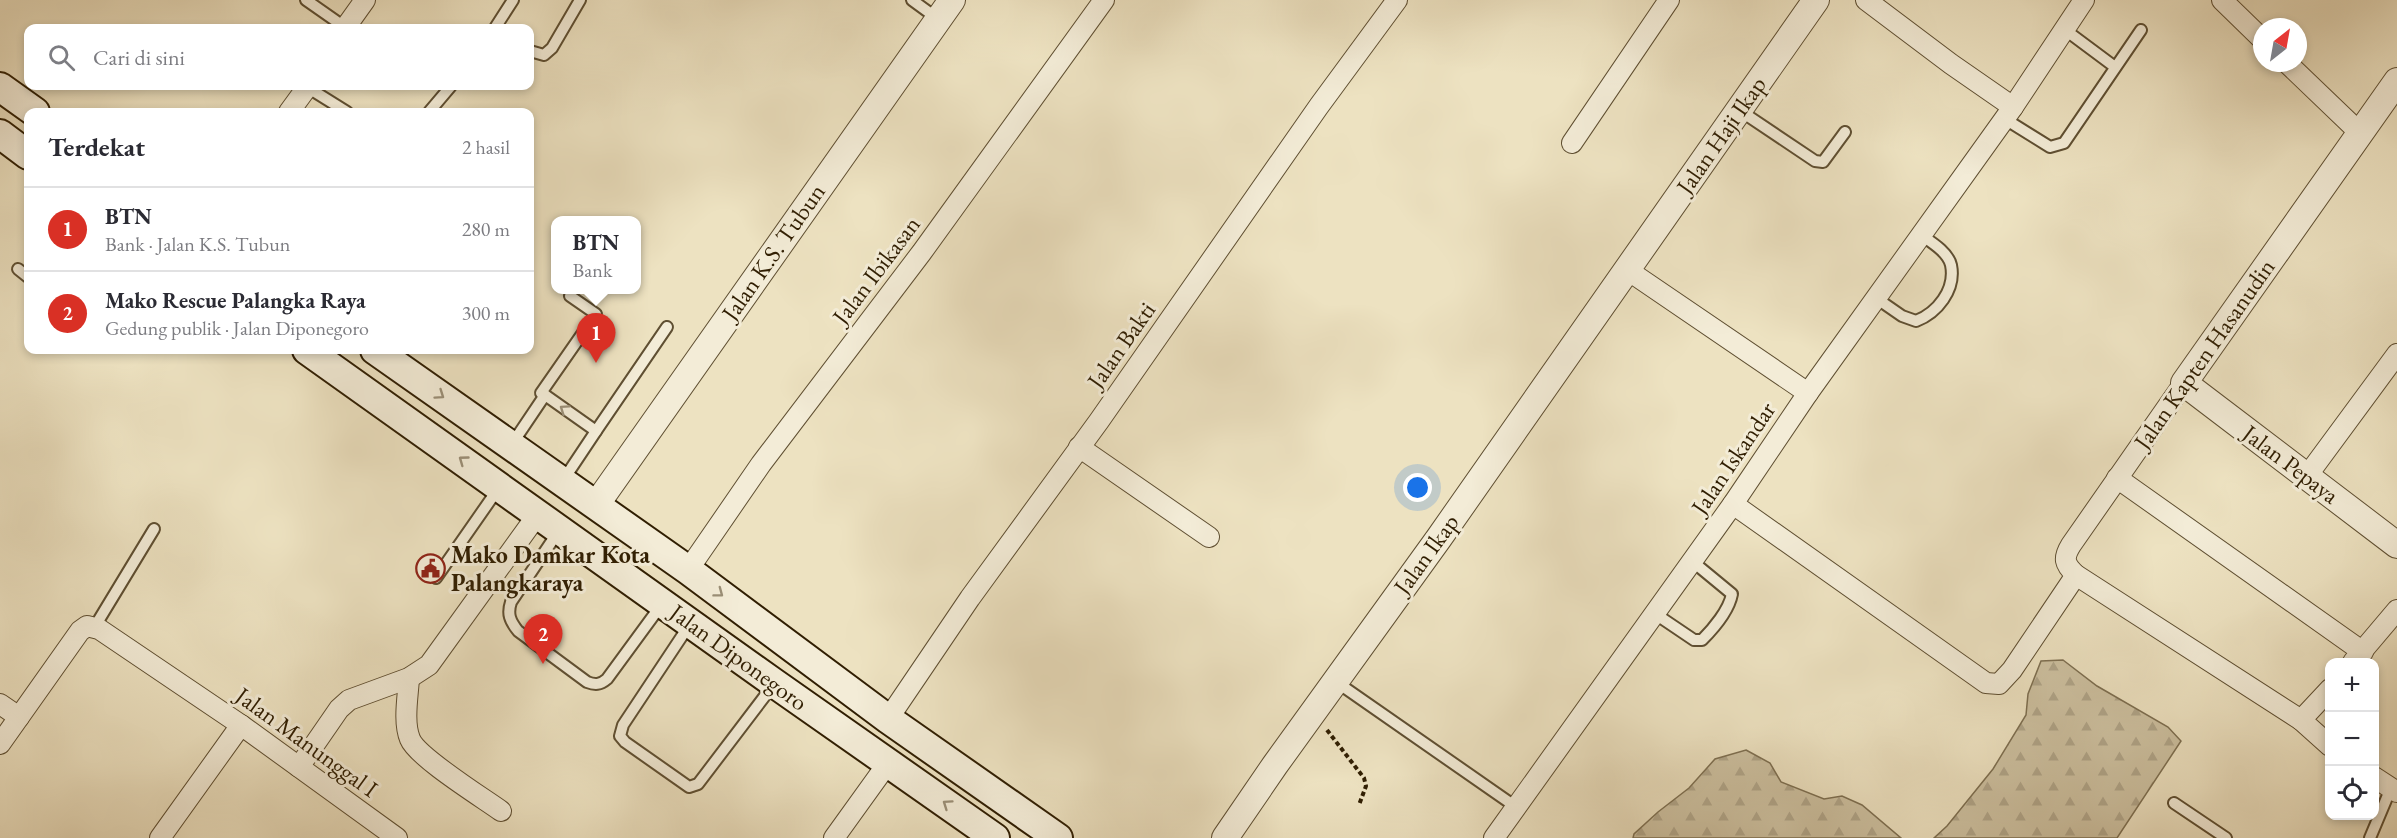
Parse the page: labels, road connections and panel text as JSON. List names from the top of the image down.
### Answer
{
  "streets": {
    "main road": ["Jalan Diponegoro"],
    "street": [
      "Jalan Haji Ikap",
      "Jalan K.S. Tubun",
      "Jalan Ibikasan",
      "Jalan Bakti",
      "Jalan Kapten Hasanudin",
      "Jalan Iskandar",
      "Jalan Pepaya",
      "Jalan Ikap",
      "Jalan Manunggal I"
    ]
  },
  "crossings": [
    ["Jalan Haji Ikap", "Jalan Ikap"],
    ["Jalan K.S. Tubun", "Jalan Diponegoro"],
    ["Jalan Ibikasan", "Jalan Diponegoro"],
    ["Jalan Bakti", "Jalan Diponegoro"],
    ["Jalan Kapten Hasanudin", "Jalan Pepaya"]
  ],
  "places": {
    "public building": ["Mako Damkar Kota Palangkaraya"]
  },
  "north": "top right",
  "page": {
    "search": "Cari di sini",
    "heading": ["Terdekat", "2 hasil"],
    "list": [
      {
        "mark": "1",
        "name": "BTN",
        "note": "Bank · Jalan K.S. Tubun",
        "value": "280 m"
      },
      {
        "mark": "2",
        "name": "Mako Rescue Palangka Raya",
        "note": "Gedung publik · Jalan Diponegoro",
        "value": "300 m"
      }
    ],
    "popup": ["BTN", "Bank"],
    "pins": ["1", "2"],
    "map_buttons": ["+", "−"]
  }
}
